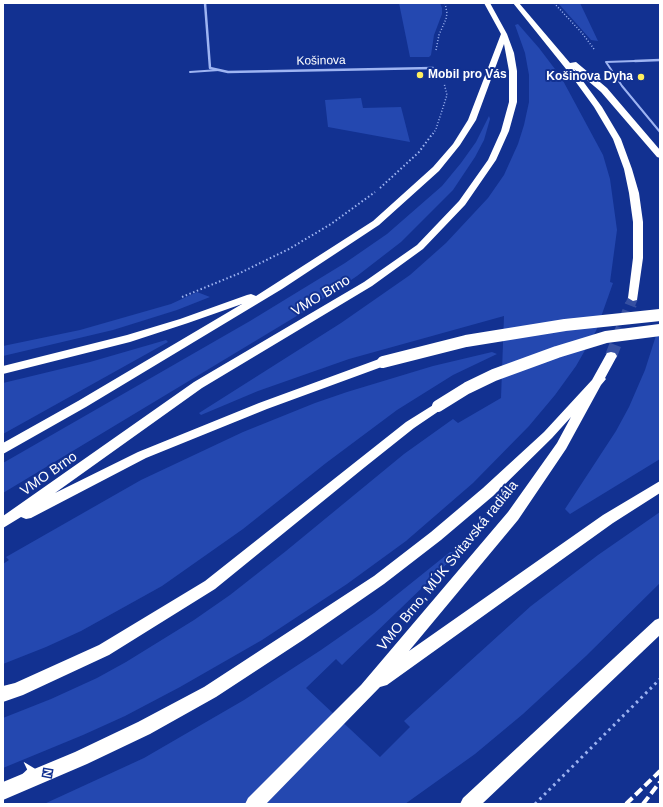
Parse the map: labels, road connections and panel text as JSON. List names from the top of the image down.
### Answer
{
  "streets": {
    "highway": ["VMO Brno", "VMO Brno, MÚK Svitavská radiála"],
    "street": ["Košinova"]
  },
  "places": ["Mobil pro Vás", "Košinova Dyha"],
  "north": "right"
}
